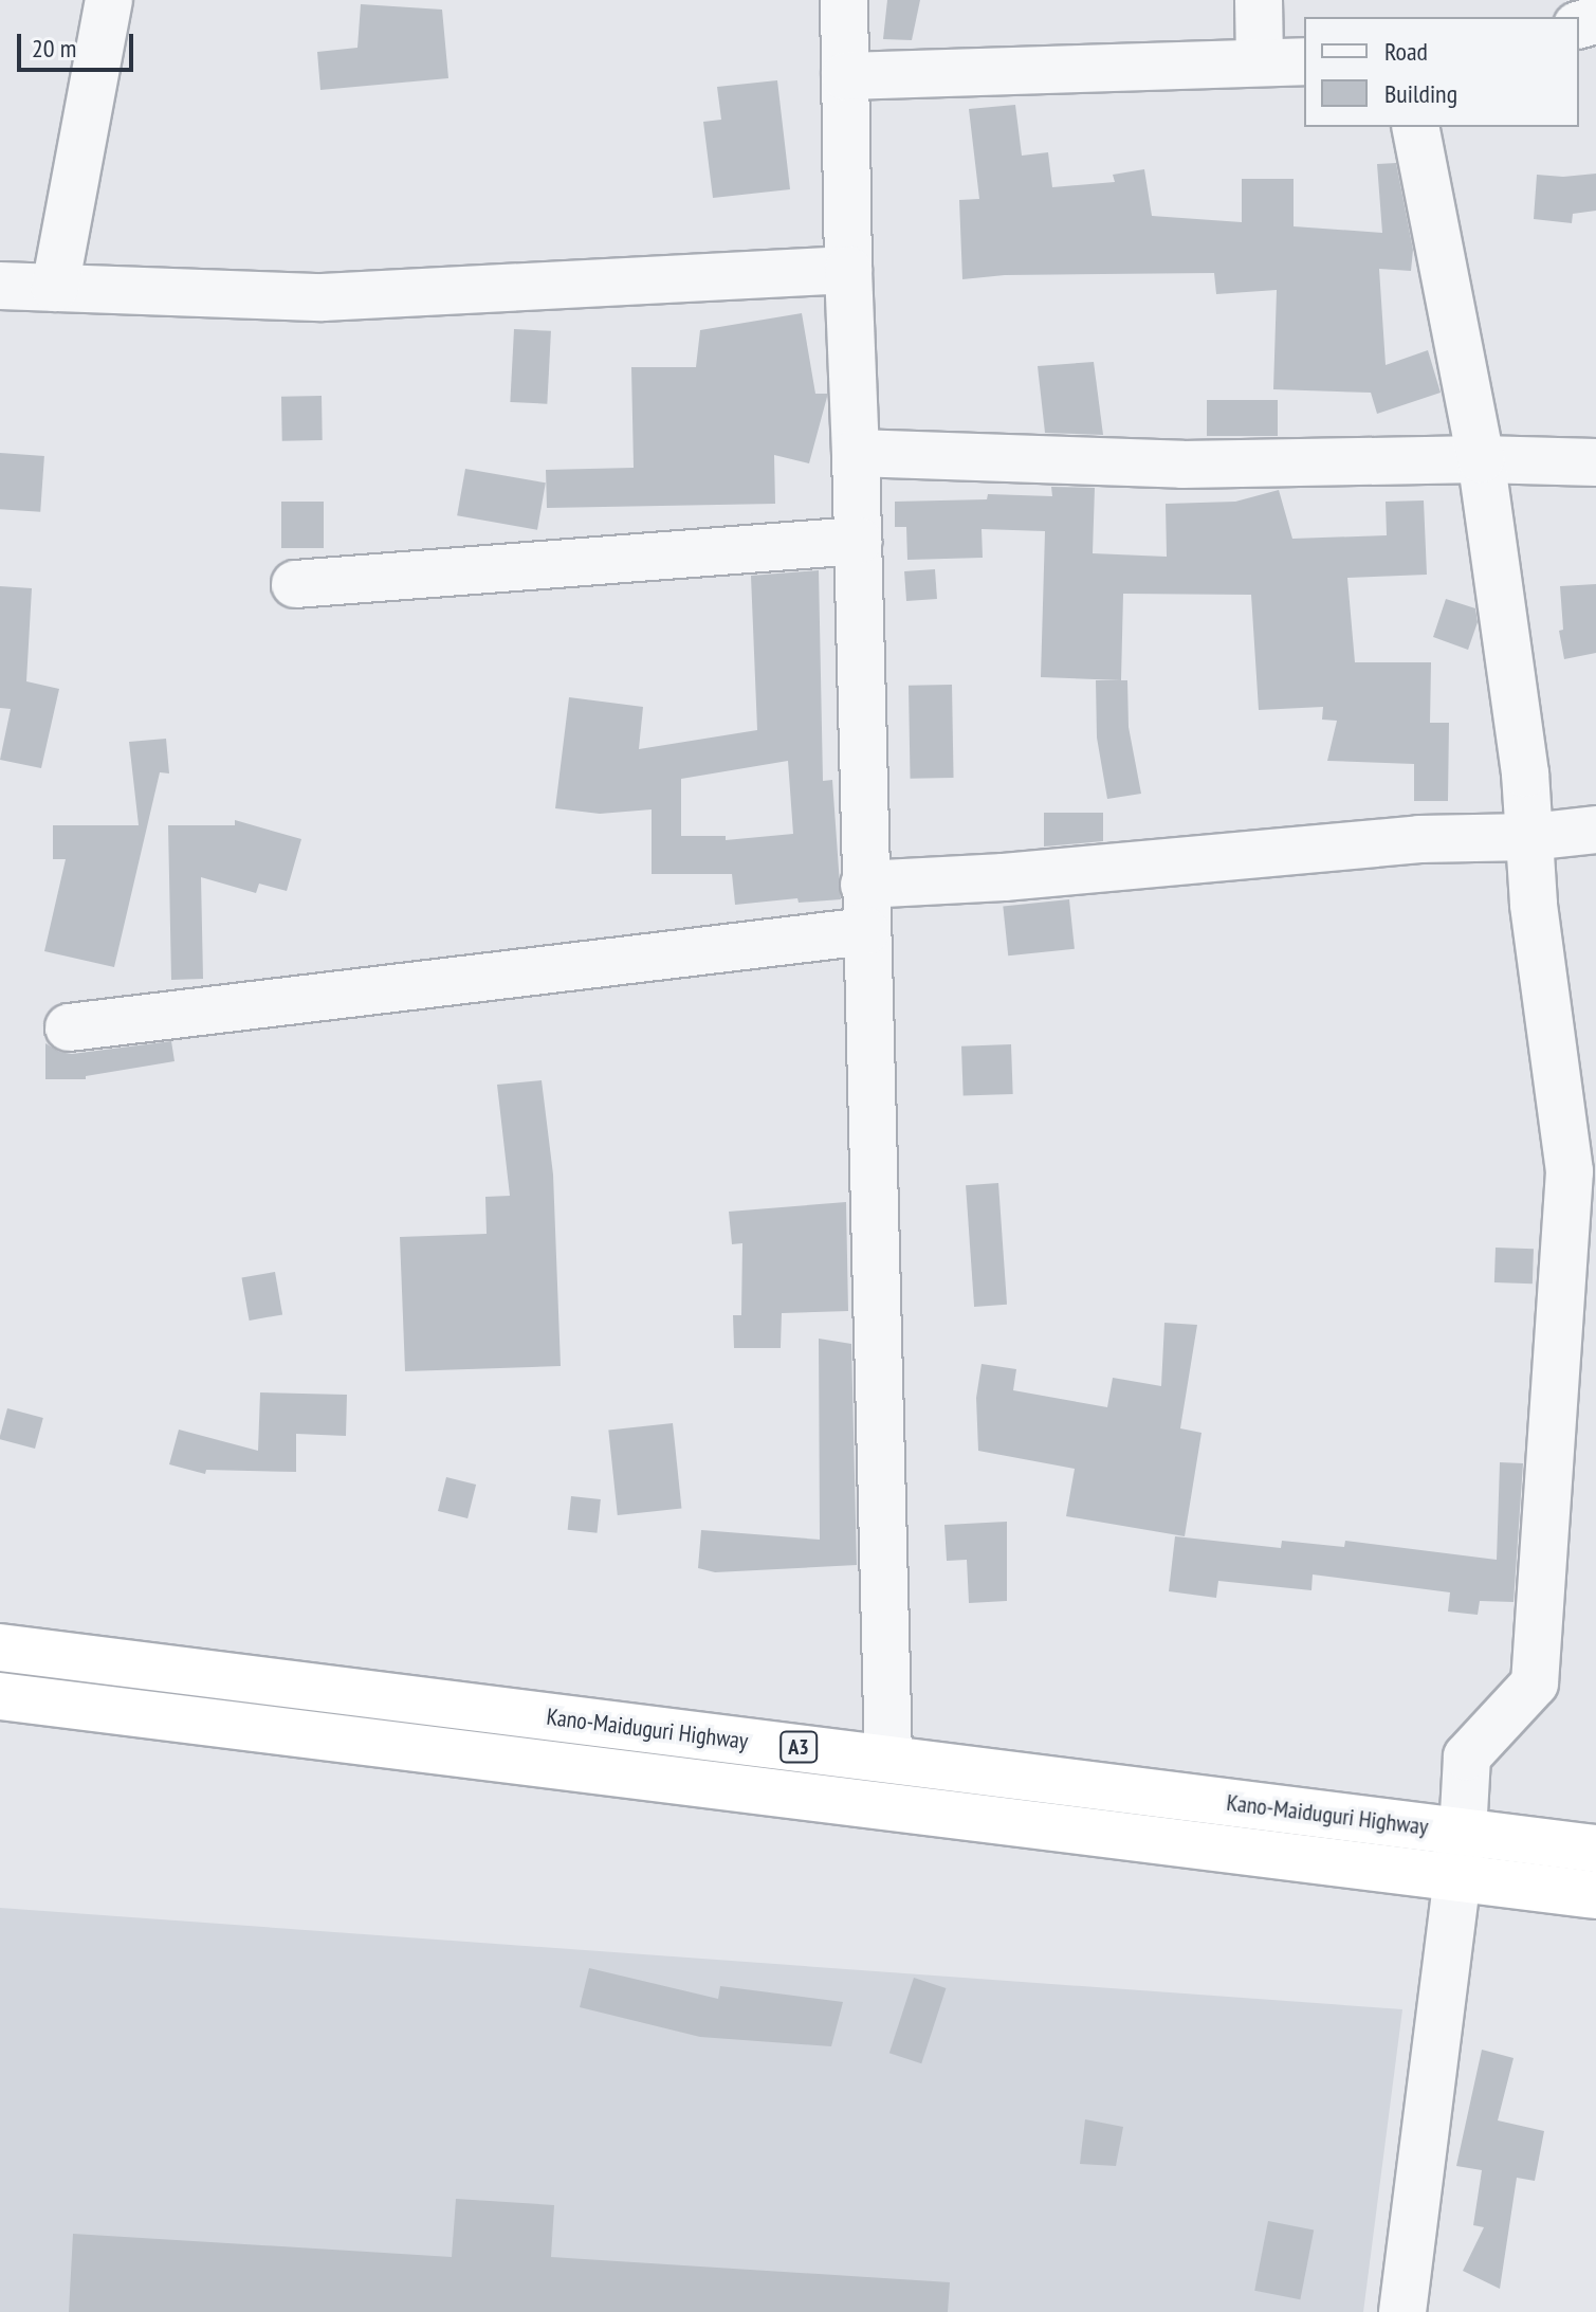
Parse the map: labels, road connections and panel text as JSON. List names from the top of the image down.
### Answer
{
  "streets": {
    "highway": ["Kano-Maiduguri Highway", "A3"]
  },
  "legend": ["Road", "Building"],
  "scale_bar": "20 m"
}
